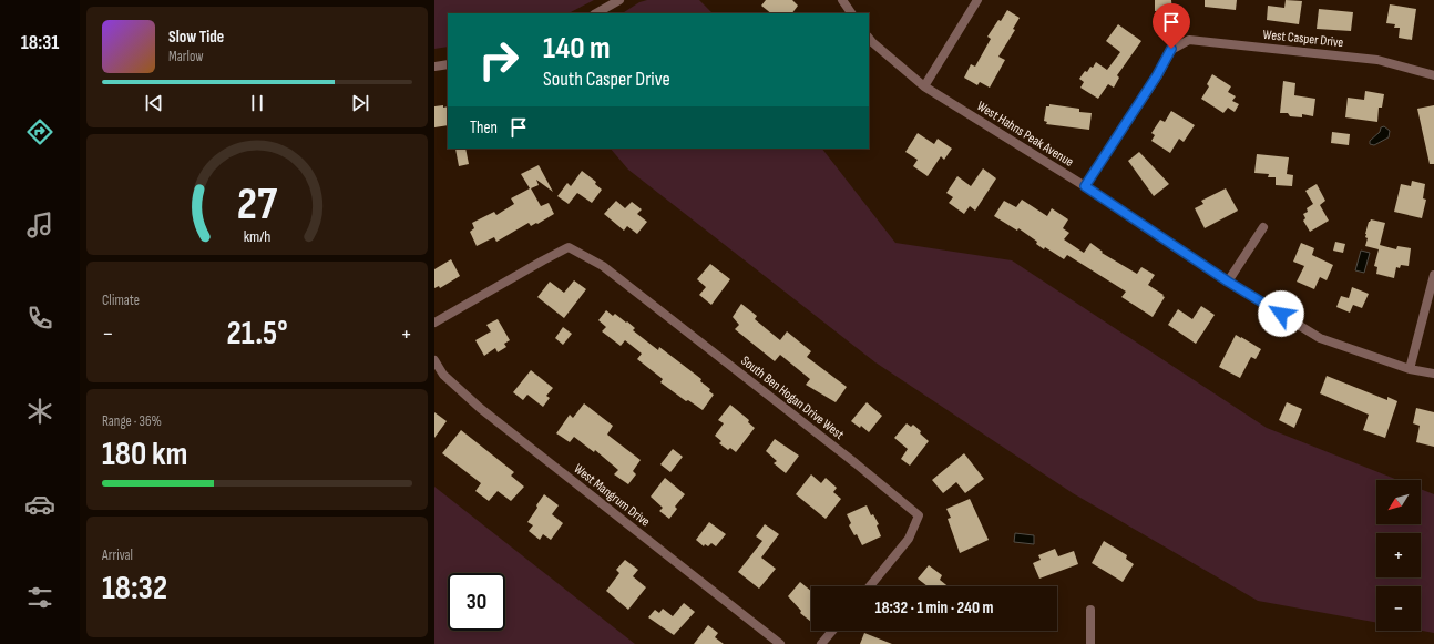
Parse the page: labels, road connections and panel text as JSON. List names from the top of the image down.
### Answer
{
  "streets": {
    "street": [
      "West Casper Drive",
      "West Hahns Peak Avenue",
      "South Ben Hogan Drive West",
      "West Mangrum Drive"
    ]
  },
  "crossings": [
    ["West Casper Drive", "West Hahns Peak Avenue"]
  ],
  "north": "bottom left",
  "page": {
    "tabs": "18:31",
    "turn": ["140 m", "South Casper Drive"],
    "song": ["Slow Tide", "Marlow"],
    "then": "Then",
    "tile": [
      "Climate",
      ["Range · 36%", "180 km"],
      ["Arrival", "18:32"]
    ],
    "heat": ["−", "21.5°", "+"],
    "map_buttons": ["+", "−"],
    "limit": "30",
    "trip": "18:32 · 1 min · 240 m",
    "gauge": ["27", "km/h"]
  }
}
